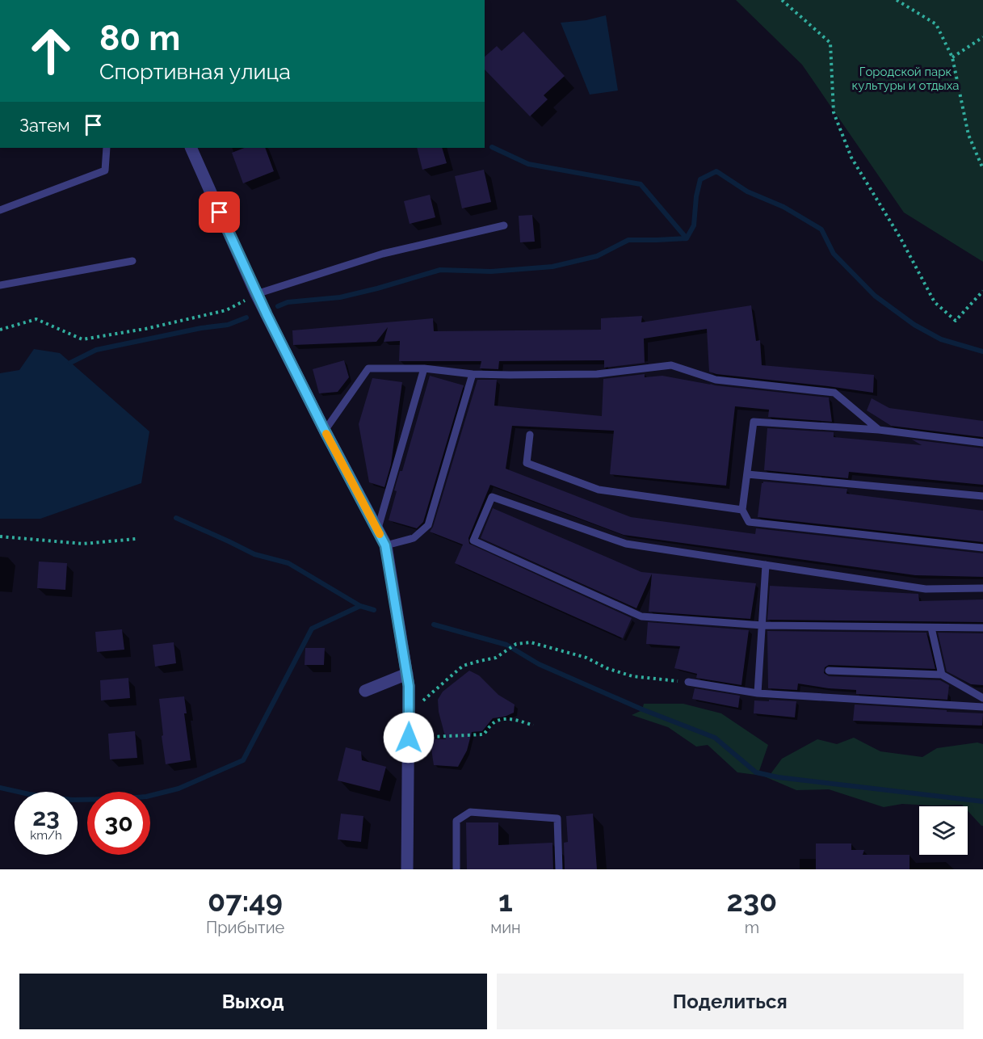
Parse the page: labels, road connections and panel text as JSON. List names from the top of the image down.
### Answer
{
  "parks": ["Городской парк культуры и отдыха"],
  "page": {
    "turn": ["80 m", "Спортивная улица"],
    "then": "Затем",
    "speed": "23 km/h",
    "limit": "30",
    "eta": [
      "07:49",
      "Прибытие",
      "1",
      "мин",
      "230",
      "m"
    ],
    "buttons": ["Выход", "Поделиться"]
  }
}
